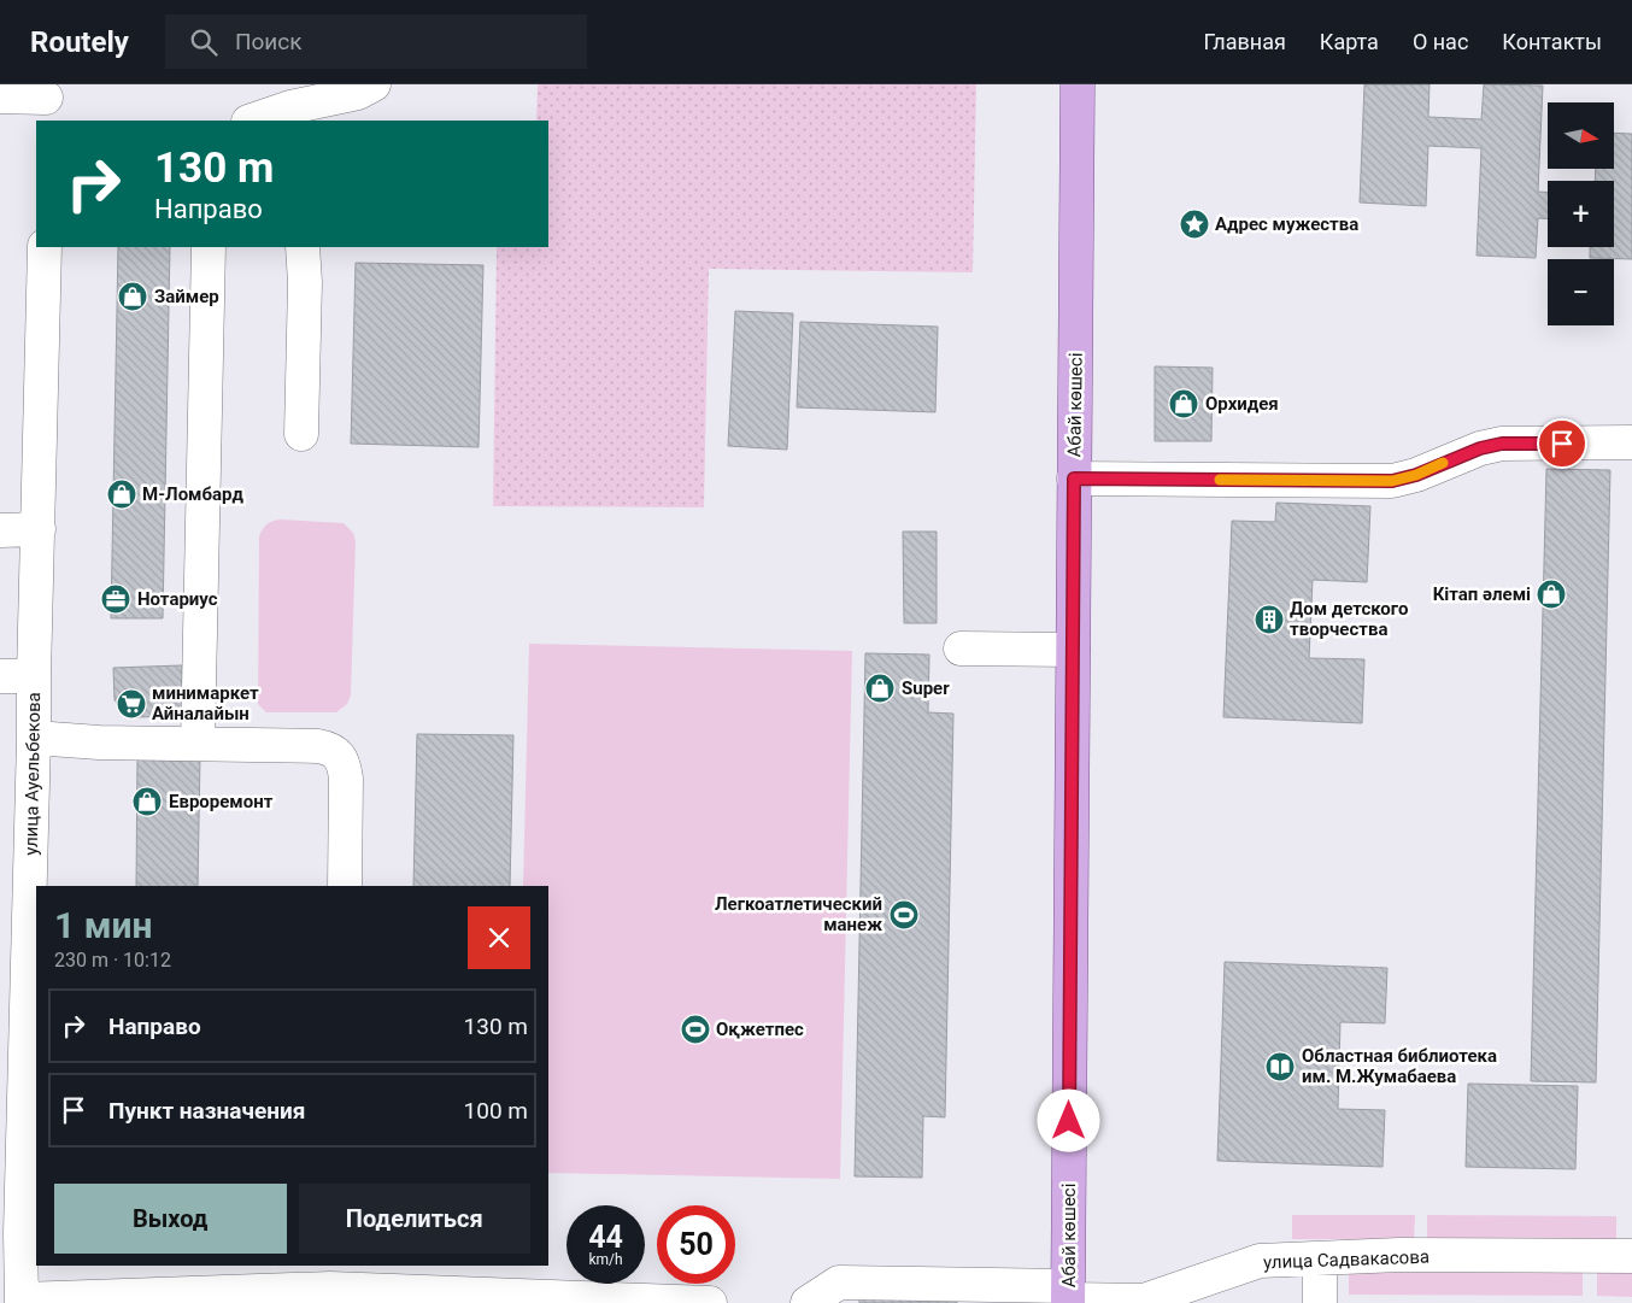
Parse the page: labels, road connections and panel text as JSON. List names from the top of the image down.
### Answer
{
  "streets": {
    "main road": ["Абай көшесі"],
    "street": ["улица Ауельбекова", "улица Садвакасова"]
  },
  "crossings": [
    ["Абай көшесі", "улица Садвакасова"]
  ],
  "places": {
    "place": ["Адрес мужества"],
    "shop": [
      "Займер",
      "Орхидея",
      "М-Ломбард",
      "Кітап әлемі",
      "Super",
      "Евроремонт"
    ],
    "office": ["Нотариус"],
    "building": ["Дом детского творчества"],
    "supermarket": ["минимаркет Айналайын"],
    "sports": ["Легкоатлетический манеж", "Оқжетпес"],
    "library": ["Областная библиотека им. М.Жумабаева"]
  },
  "north": "right",
  "page": {
    "header": "Routely",
    "search": "Поиск",
    "nav": [
      "Главная",
      "Карта",
      "О нас",
      "Контакты"
    ],
    "map_buttons": ["+", "−"],
    "turn": ["130 m", "Направо"],
    "heading": ["1 мин", "230 m · 10:12"],
    "list": [
      {
        "name": "Направо",
        "value": "130 m"
      },
      {
        "name": "Пункт назначения",
        "value": "100 m"
      }
    ],
    "buttons": ["Выход", "Поделиться"],
    "speed": "44 km/h",
    "limit": "50"
  }
}
